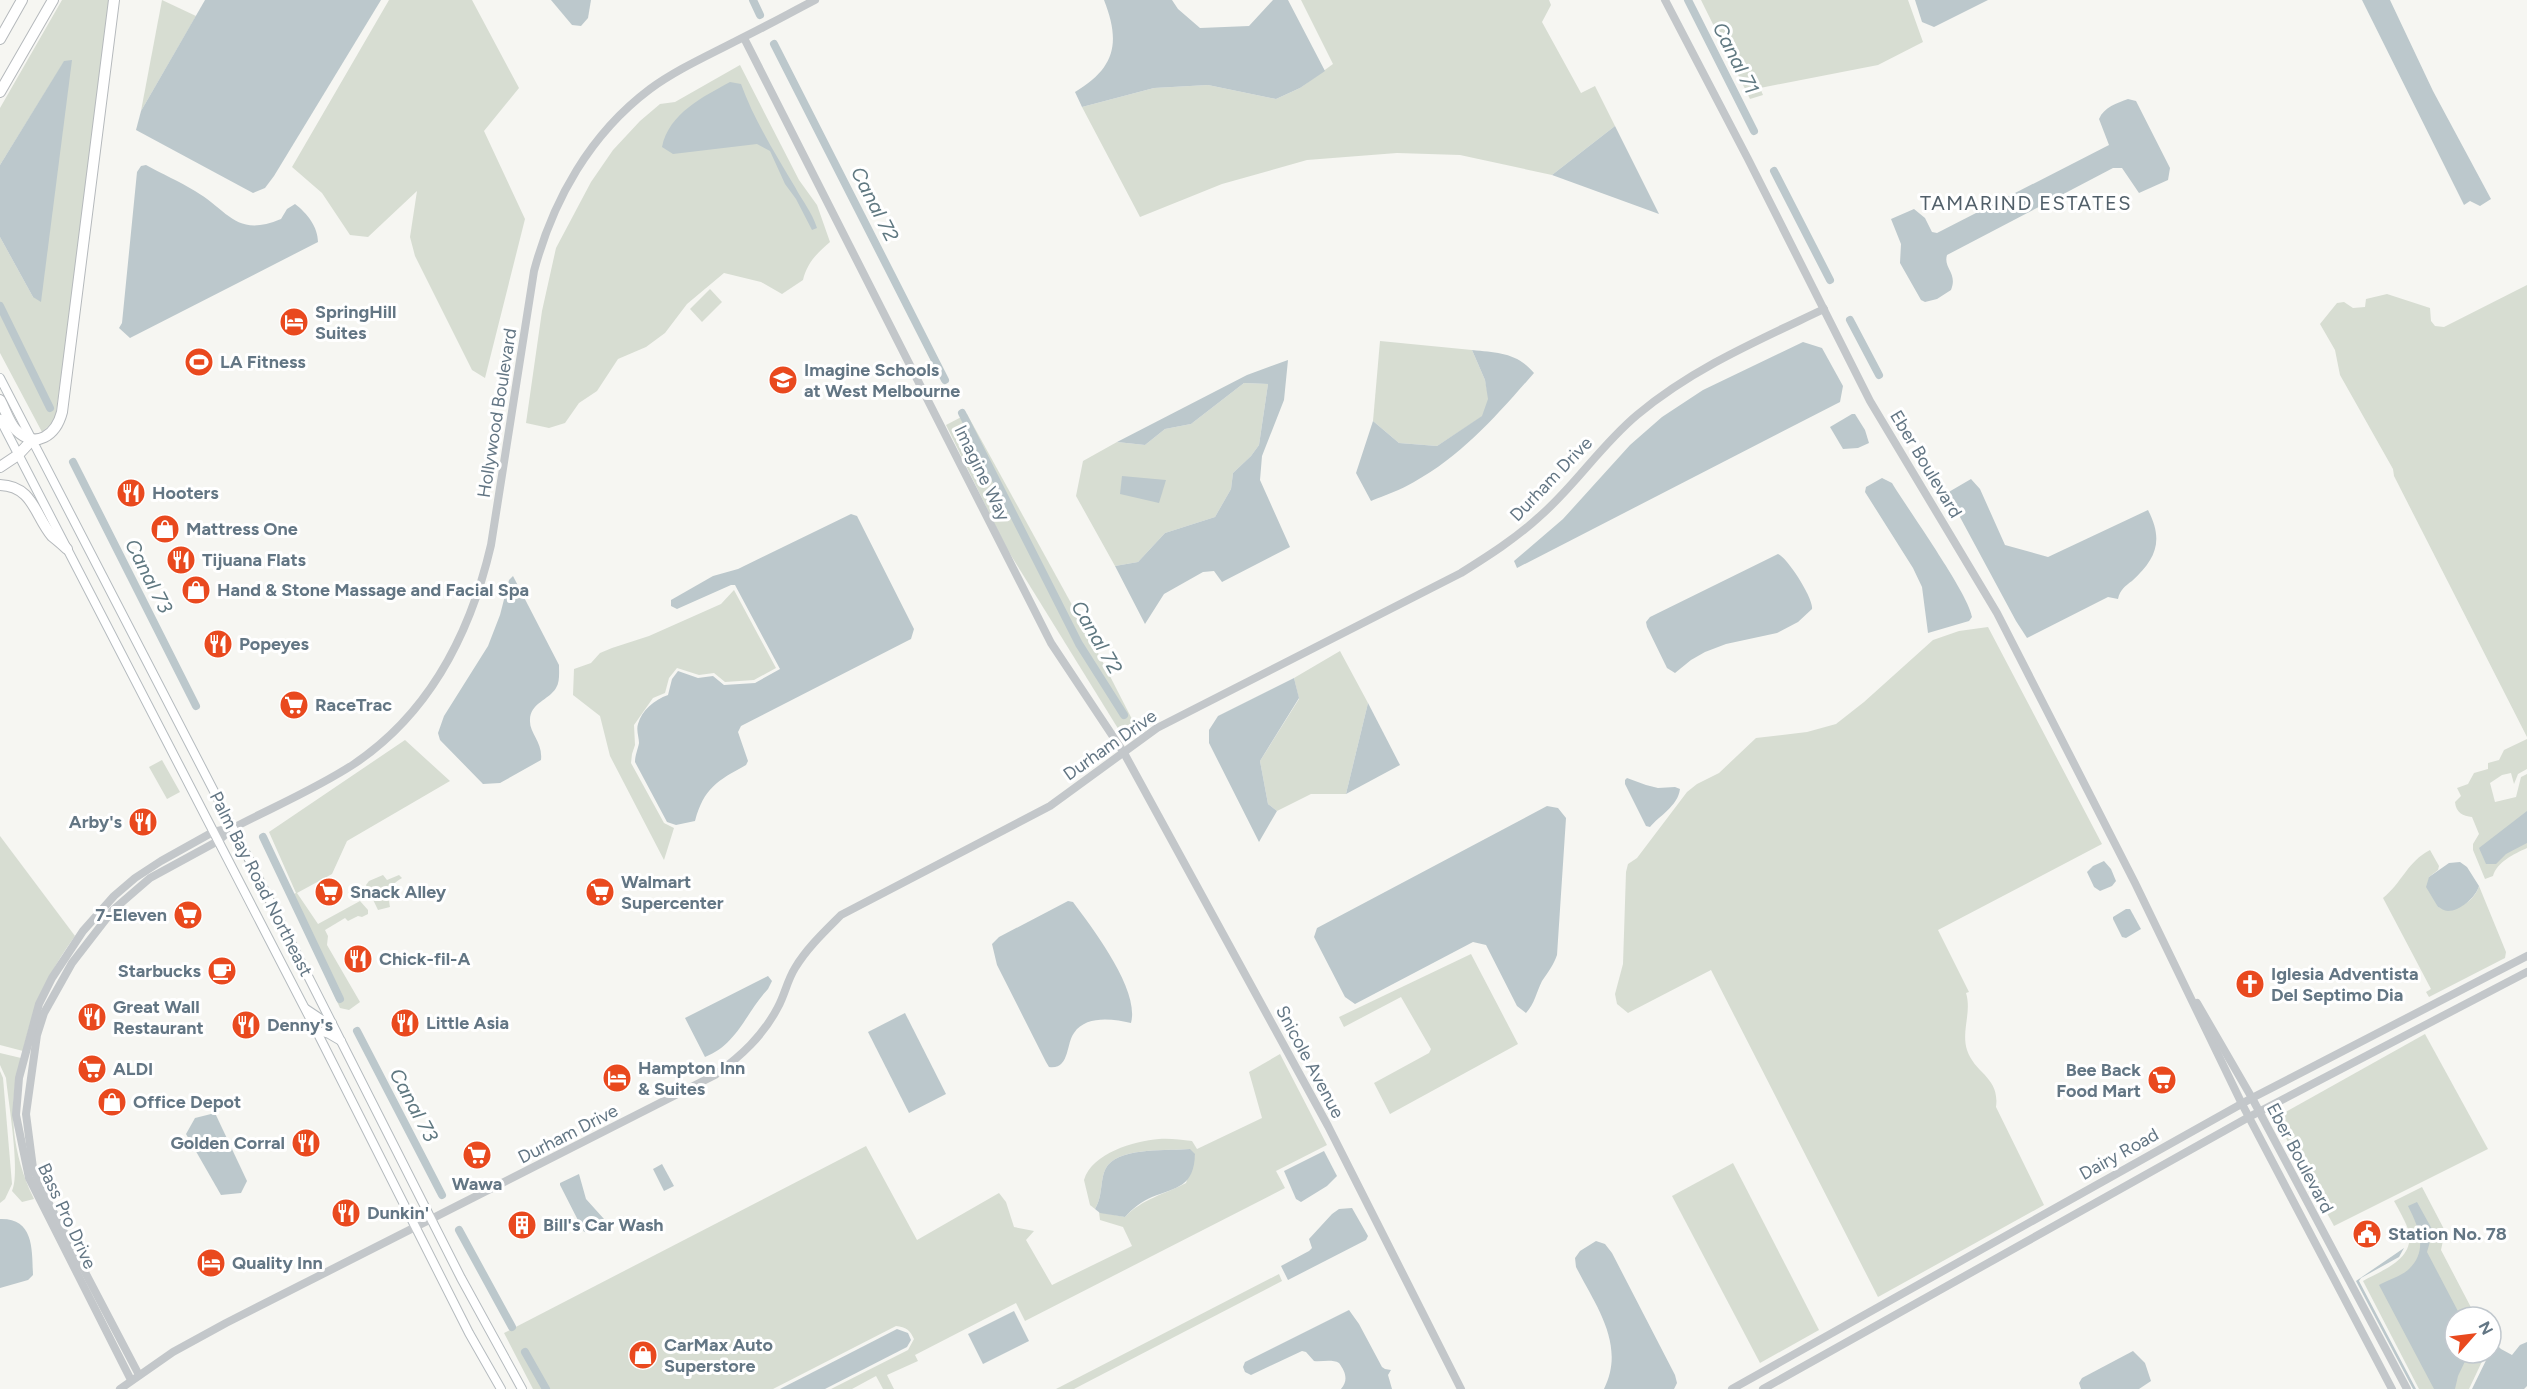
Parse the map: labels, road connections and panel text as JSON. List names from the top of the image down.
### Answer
{
  "streets": {
    "main road": ["Palm Bay Road Northeast"],
    "street": [
      "Hollywood Boulevard",
      "Eber Boulevard",
      "Imagine Way",
      "Durham Drive",
      "Snicole Avenue",
      "Dairy Road",
      "Bass Pro Drive"
    ]
  },
  "crossings": [
    ["Hollywood Boulevard", "Imagine Way"],
    ["Hollywood Boulevard", "Palm Bay Road Northeast"],
    ["Hollywood Boulevard", "Bass Pro Drive"],
    ["Eber Boulevard", "Durham Drive"],
    ["Eber Boulevard", "Dairy Road"],
    ["Imagine Way", "Durham Drive"],
    ["Imagine Way", "Snicole Avenue"],
    ["Durham Drive", "Palm Bay Road Northeast"],
    ["Durham Drive", "Snicole Avenue"],
    ["Durham Drive", "Bass Pro Drive"],
    ["Palm Bay Road Northeast", "Bass Pro Drive"]
  ],
  "districts": ["TAMARIND ESTATES"],
  "water": ["Canal 71", "Canal 72", "Canal 73"],
  "places": {
    "hotel": ["SpringHill Suites", "Hampton Inn & Suites", "Quality Inn"],
    "sports": ["LA Fitness"],
    "school or university": ["Imagine Schools at West Melbourne"],
    "restaurant": [
      "Hooters",
      "Tijuana Flats",
      "Popeyes",
      "Arby's",
      "Chick-fil-A",
      "Great Wall Restaurant",
      "Little Asia",
      "Denny's",
      "Golden Corral",
      "Dunkin'"
    ],
    "shop": [
      "Mattress One",
      "Hand & Stone Massage and Facial Spa",
      "Office Depot",
      "CarMax Auto Superstore"
    ],
    "supermarket": [
      "RaceTrac",
      "Snack Alley",
      "Walmart Supercenter",
      "7-Eleven",
      "ALDI",
      "Bee Back Food Mart",
      "Wawa"
    ],
    "cafe": ["Starbucks"],
    "church": ["Iglesia Adventista Del Septimo Dia"],
    "building": ["Bill's Car Wash"],
    "public building": ["Station No. 78"]
  },
  "north": "top right"
}
